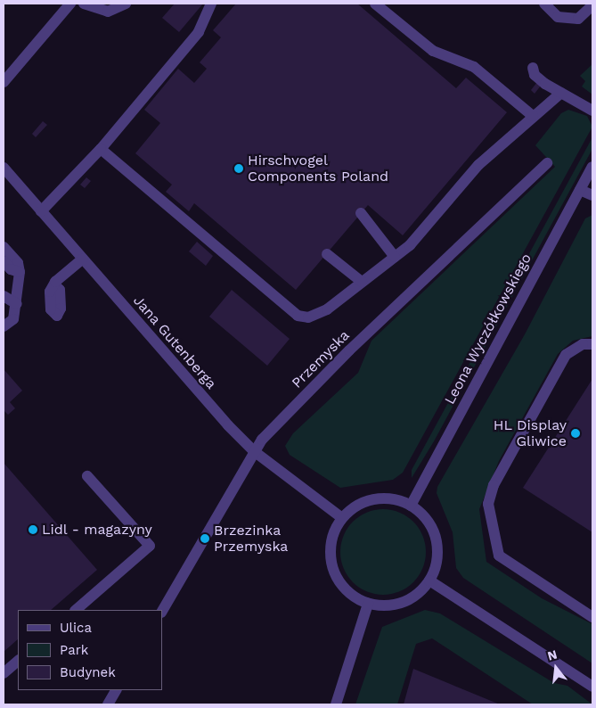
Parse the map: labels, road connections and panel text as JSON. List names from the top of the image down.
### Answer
{
  "streets": {
    "street": ["Leona Wyczółkowskiego", "Jana Gutenberga", "Przemyska"]
  },
  "crossings": [
    ["Leona Wyczółkowskiego", "Jana Gutenberga"],
    ["Jana Gutenberga", "Przemyska"]
  ],
  "places": [
    "Hirschvogel Components Poland",
    "HL Display Gliwice",
    "Lidl - magazyny",
    "Brzezinka Przemyska"
  ],
  "legend": ["Ulica", "Park", "Budynek"],
  "north": "top"
}
